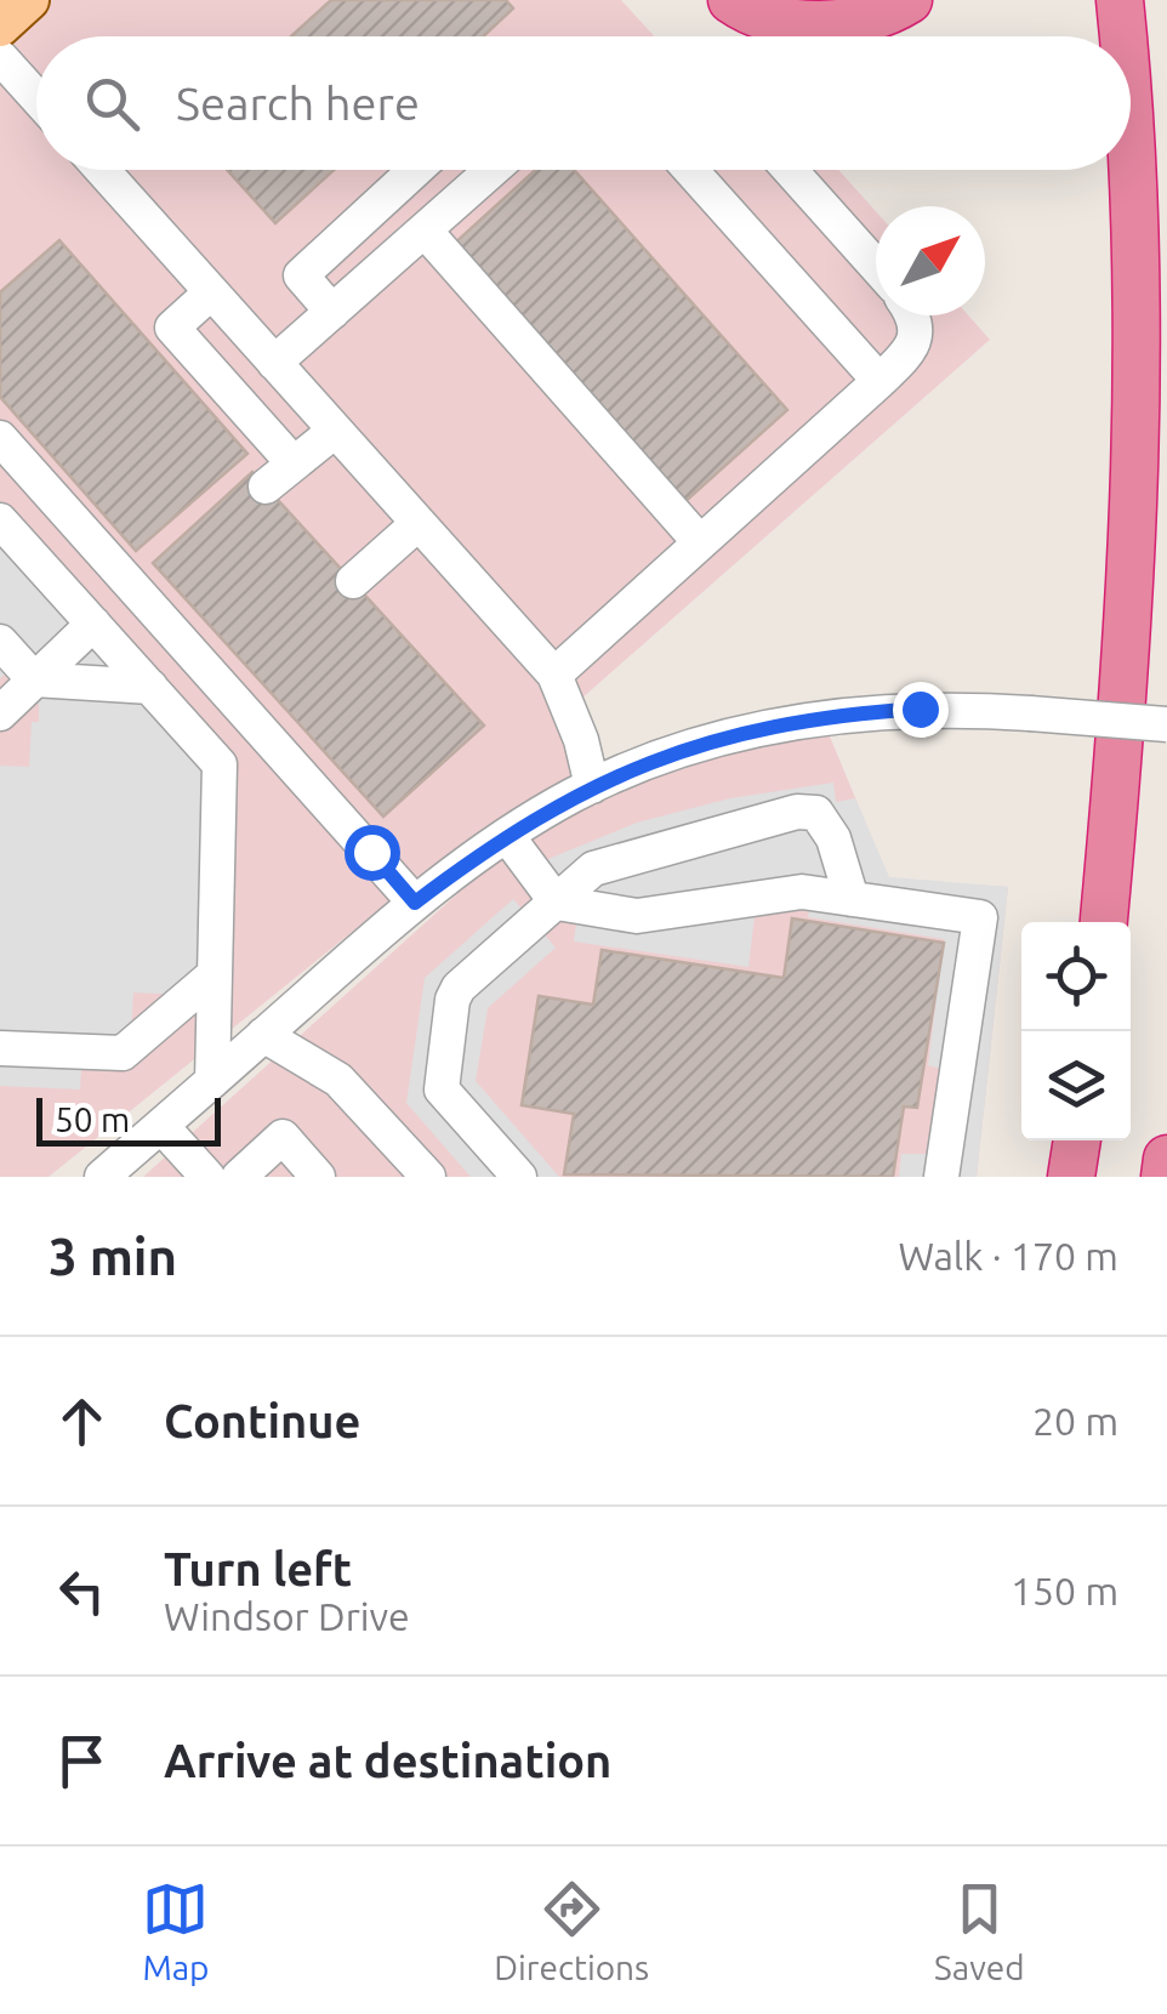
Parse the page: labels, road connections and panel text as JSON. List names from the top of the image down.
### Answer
{
  "scale_bar": "50 m",
  "north": "top right",
  "page": {
    "search": "Search here",
    "scale": "50 m",
    "heading": ["3 min", "Walk · 170 m"],
    "list": [
      ["Continue", "20 m"],
      ["Turn left", "Windsor Drive", "150 m"],
      "Arrive at destination"
    ],
    "nav": ["Map", "Directions", "Saved"]
  }
}
